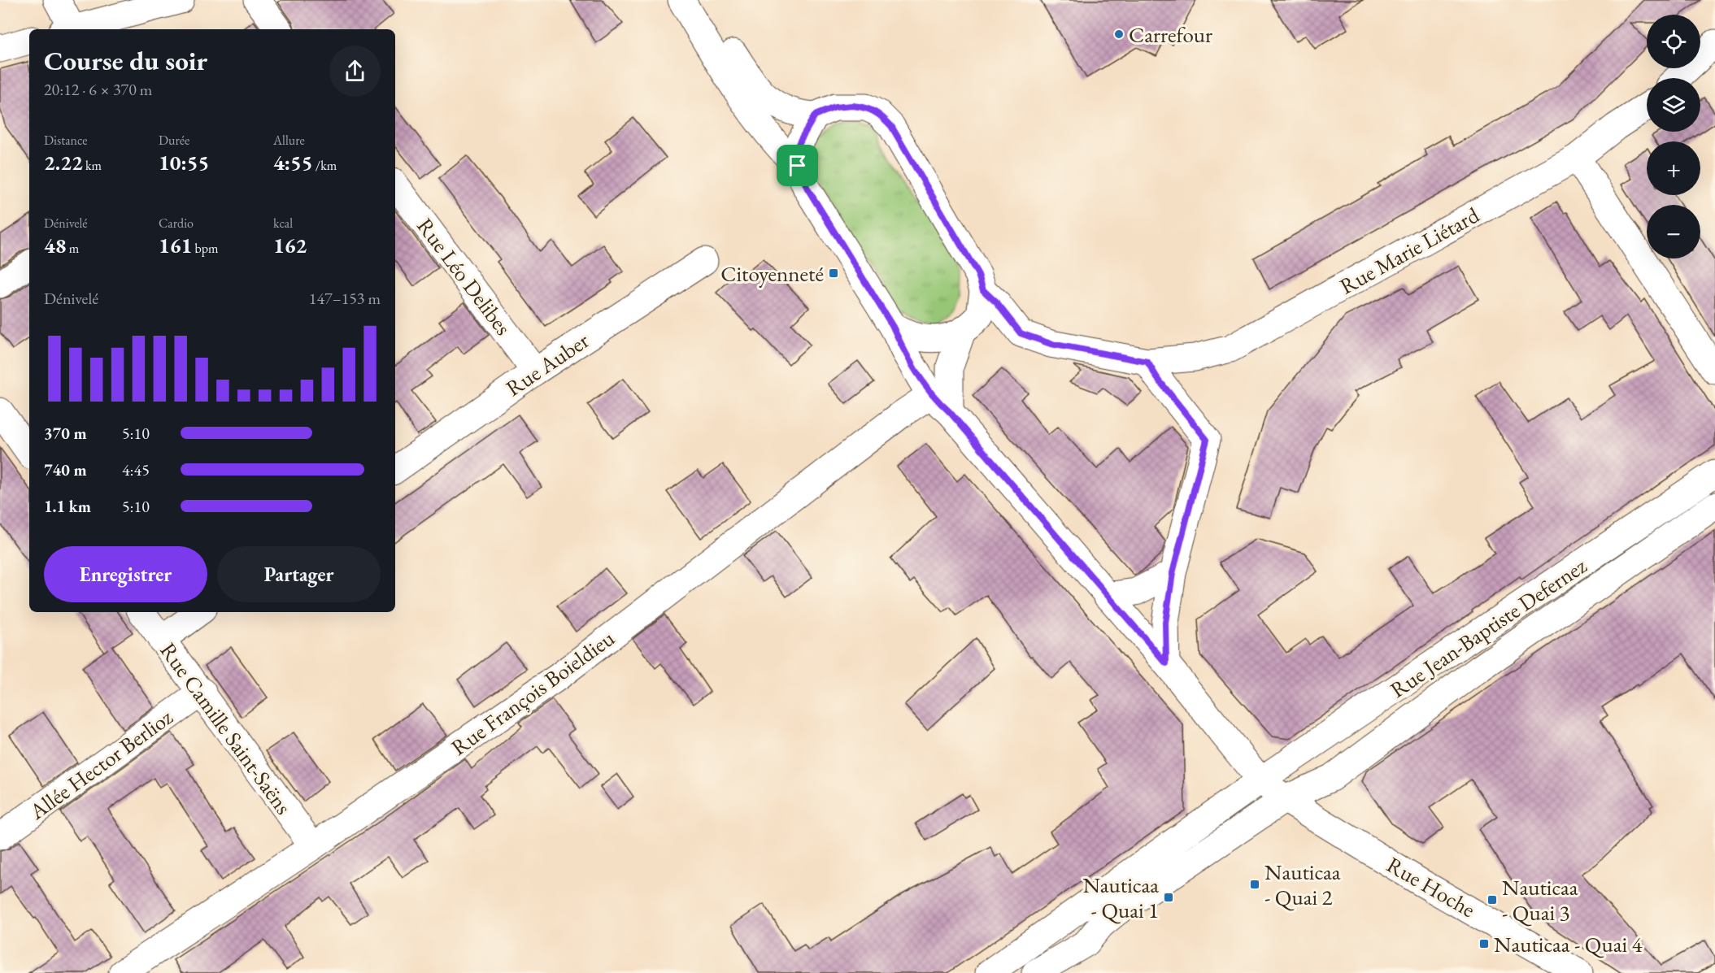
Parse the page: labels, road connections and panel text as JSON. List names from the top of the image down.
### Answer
{
  "streets": {
    "street": [
      "Rue Marie Liétard",
      "Rue Léo Delibes",
      "Rue Auber",
      "Rue Jean-Baptiste Defernez",
      "Rue François Boieldieu",
      "Rue Camille Saint-Saëns",
      "Allée Hector Berlioz",
      "Rue Hoche"
    ]
  },
  "crossings": [
    ["Rue Léo Delibes", "Rue Auber"],
    ["Rue Jean-Baptiste Defernez", "Rue Hoche"],
    ["Rue François Boieldieu", "Rue Camille Saint-Saëns"],
    ["Rue François Boieldieu", "Rue Hoche"],
    ["Rue Camille Saint-Saëns", "Allée Hector Berlioz"]
  ],
  "places": {
    "other": ["Carrefour"],
    "transit": [
      "Citoyenneté",
      "Nauticaa - Quai 2",
      "Nauticaa - Quai 1",
      "Nauticaa - Quai 3",
      "Nauticaa - Quai 4"
    ]
  },
  "page": {
    "map_buttons": ["+", "−"],
    "heading": ["Course du soir", "20:12 · 6 × 370 m"],
    "stats": [
      ["Distance", "2.22 km"],
      ["Durée", "10:55"],
      ["Allure", "4:55 /km"],
      ["Dénivelé", "48 m"],
      ["Cardio", "161 bpm"],
      ["kcal", "162"]
    ],
    "chart": ["Dénivelé", "147–153 m"],
    "list": [
      {
        "name": "370 m",
        "note": "5:10"
      },
      {
        "name": "740 m",
        "note": "4:45"
      },
      {
        "name": "1.1 km",
        "note": "5:10"
      }
    ],
    "buttons": ["Enregistrer", "Partager"]
  }
}
